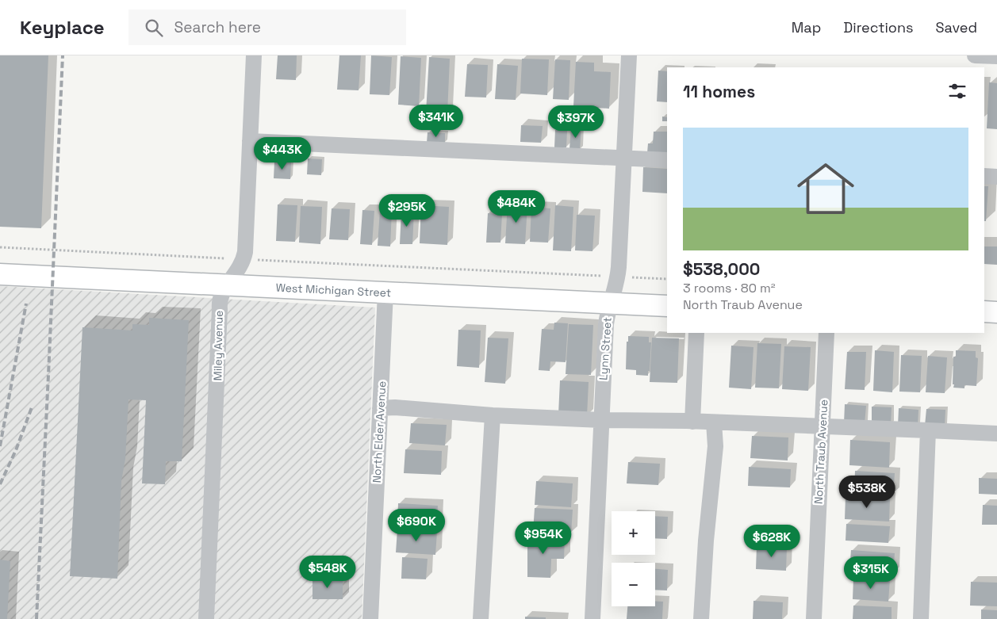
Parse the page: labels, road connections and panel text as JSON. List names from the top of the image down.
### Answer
{
  "streets": {
    "main road": ["West Michigan Street"],
    "street": [
      "Miley Avenue",
      "Lynn Street",
      "North Elder Avenue",
      "North Traub Avenue"
    ]
  },
  "crossings": [
    ["West Michigan Street", "Miley Avenue"],
    ["West Michigan Street", "Lynn Street"],
    ["West Michigan Street", "North Elder Avenue"]
  ],
  "page": {
    "header": "Keyplace",
    "search": "Search here",
    "nav": ["Map", "Directions", "Saved"],
    "heading": "11 homes",
    "price": [
      "$341K",
      "$397K",
      "$443K",
      "$484K",
      "$295K",
      "$538K",
      "$690K",
      "$954K",
      "$628K",
      "$548K",
      "$315K"
    ],
    "list": [
      {
        "name": "$538,000",
        "note": "3 rooms · 80 m² · North Traub Avenue"
      }
    ],
    "map_buttons": ["+", "−"]
  }
}
